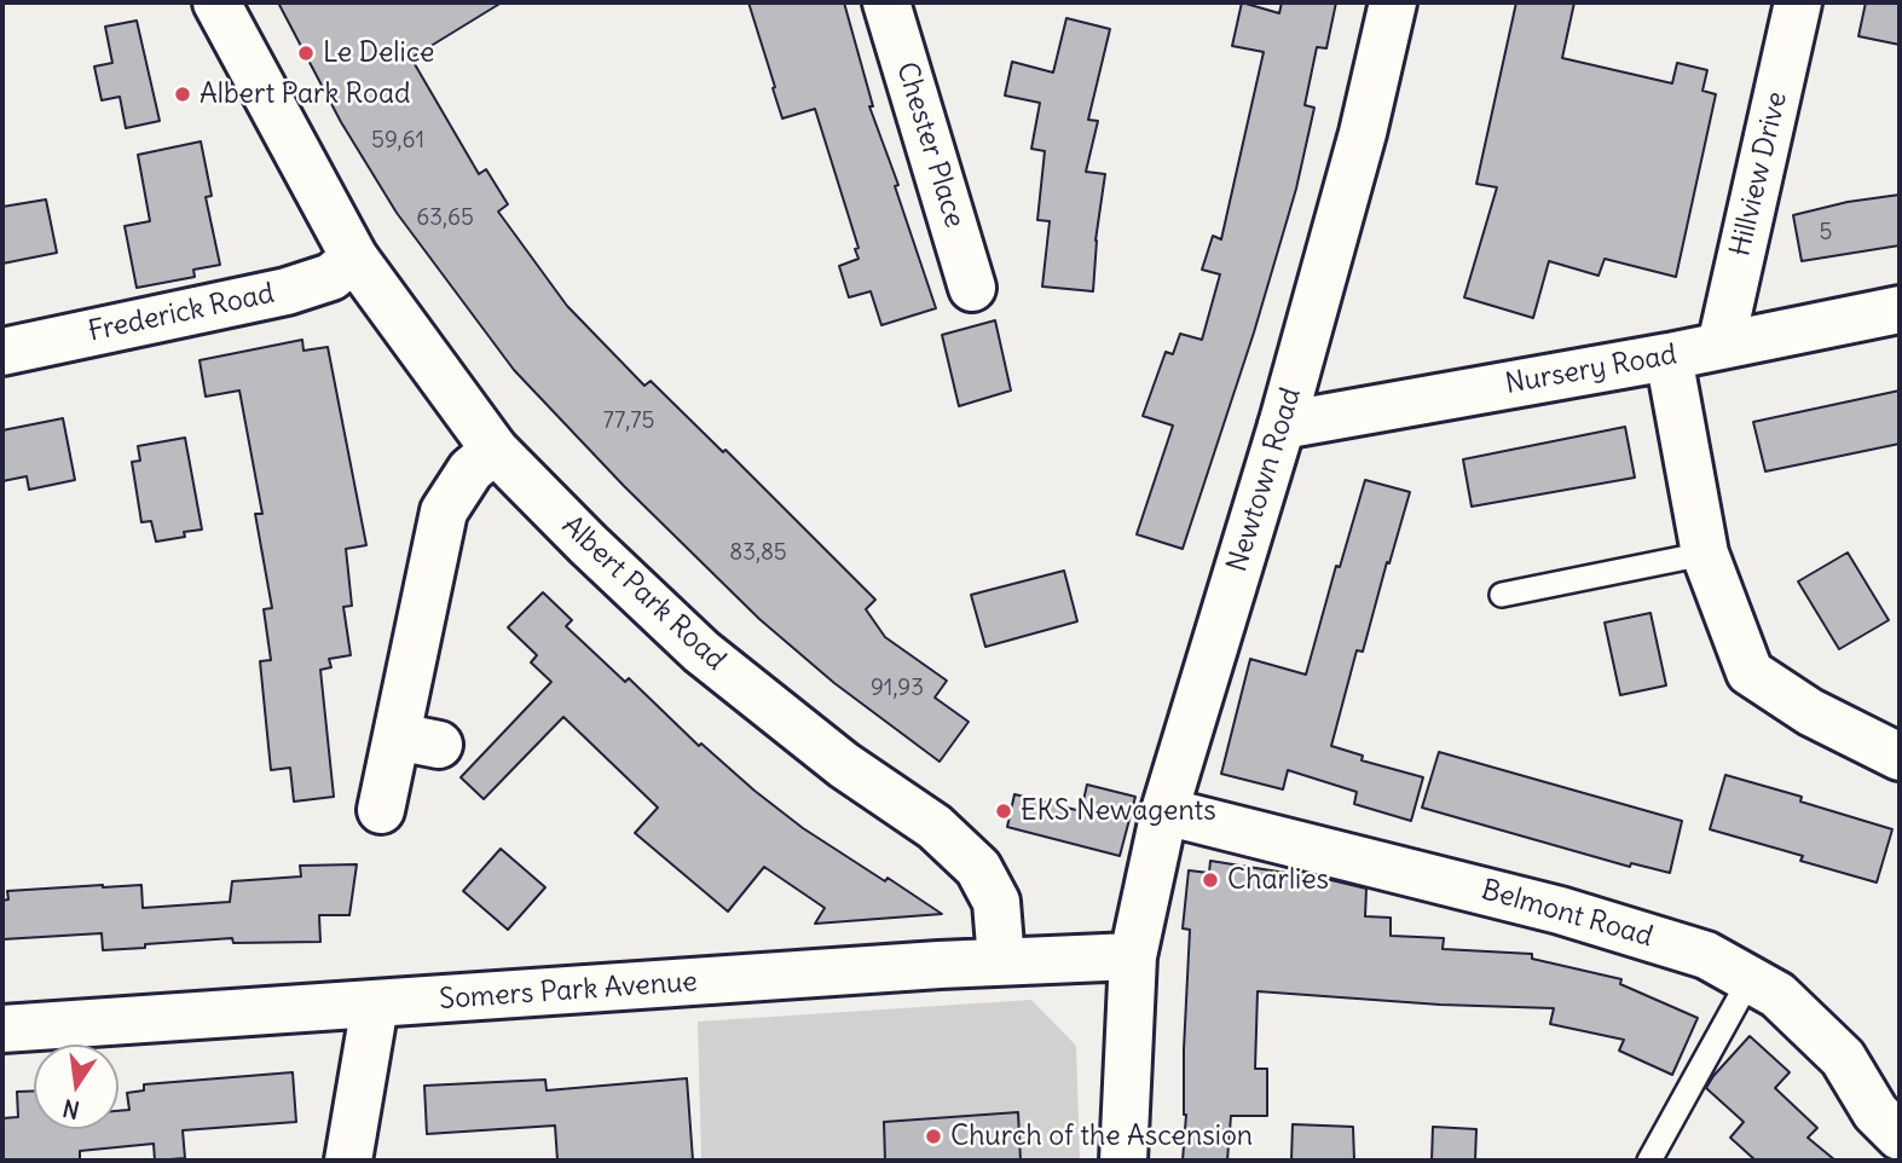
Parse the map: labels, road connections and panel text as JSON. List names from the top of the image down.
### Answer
{
  "streets": {
    "street": [
      "Chester Place",
      "Hillview Drive",
      "Frederick Road",
      "Nursery Road",
      "Newtown Road",
      "Albert Park Road",
      "Belmont Road",
      "Somers Park Avenue"
    ]
  },
  "crossings": [
    ["Hillview Drive", "Nursery Road"],
    ["Frederick Road", "Albert Park Road"],
    ["Nursery Road", "Newtown Road"],
    ["Newtown Road", "Belmont Road"],
    ["Newtown Road", "Somers Park Avenue"],
    ["Albert Park Road", "Somers Park Avenue"]
  ],
  "places": [
    "Le Delice",
    "Albert Park Road",
    "EKS Newagents",
    "Charlies",
    "Church of the Ascension"
  ],
  "house_numbers": [
    "59,61",
    "63,65",
    "5",
    "77,75",
    "83,85",
    "91,93"
  ],
  "north": "bottom"
}
